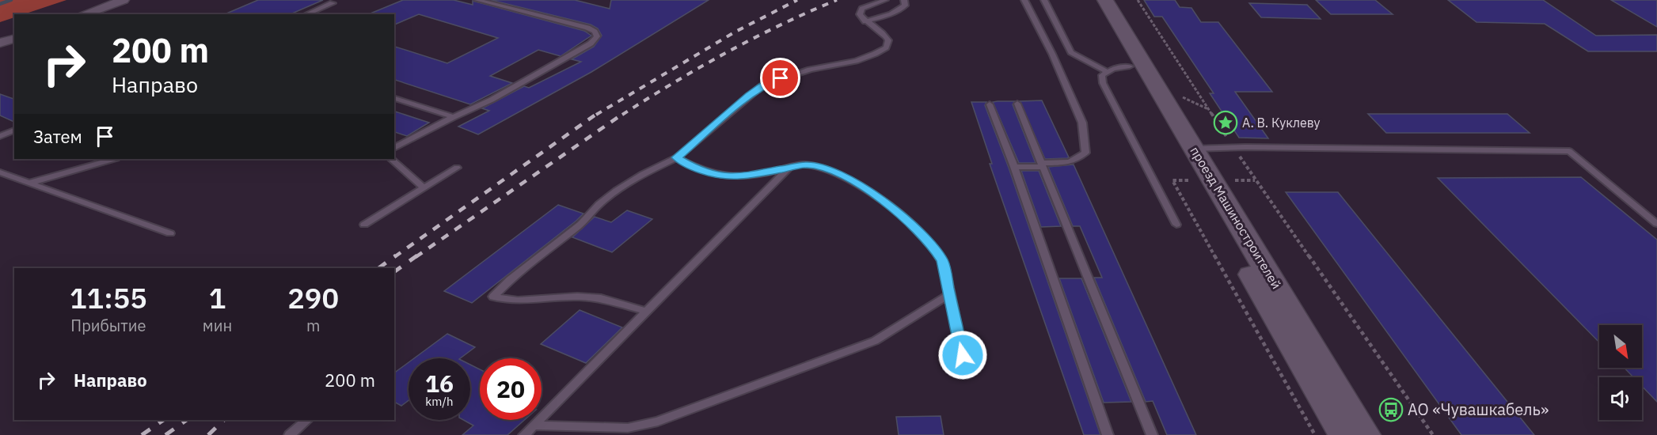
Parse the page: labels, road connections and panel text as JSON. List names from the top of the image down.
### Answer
{
  "streets": {
    "main road": ["проезд Машиностроителей"]
  },
  "places": {
    "place": ["А. В. Куклеву"],
    "bus stop": ["АО «Чувашкабель»"]
  },
  "north": "bottom right",
  "page": {
    "turn": ["200 m", "Направо"],
    "then": "Затем",
    "eta": [
      "11:55",
      "Прибытие",
      "1",
      "мин",
      "290",
      "m"
    ],
    "list": [
      {
        "name": "Направо",
        "value": "200 m"
      }
    ],
    "speed": "16 km/h",
    "limit": "20"
  }
}
